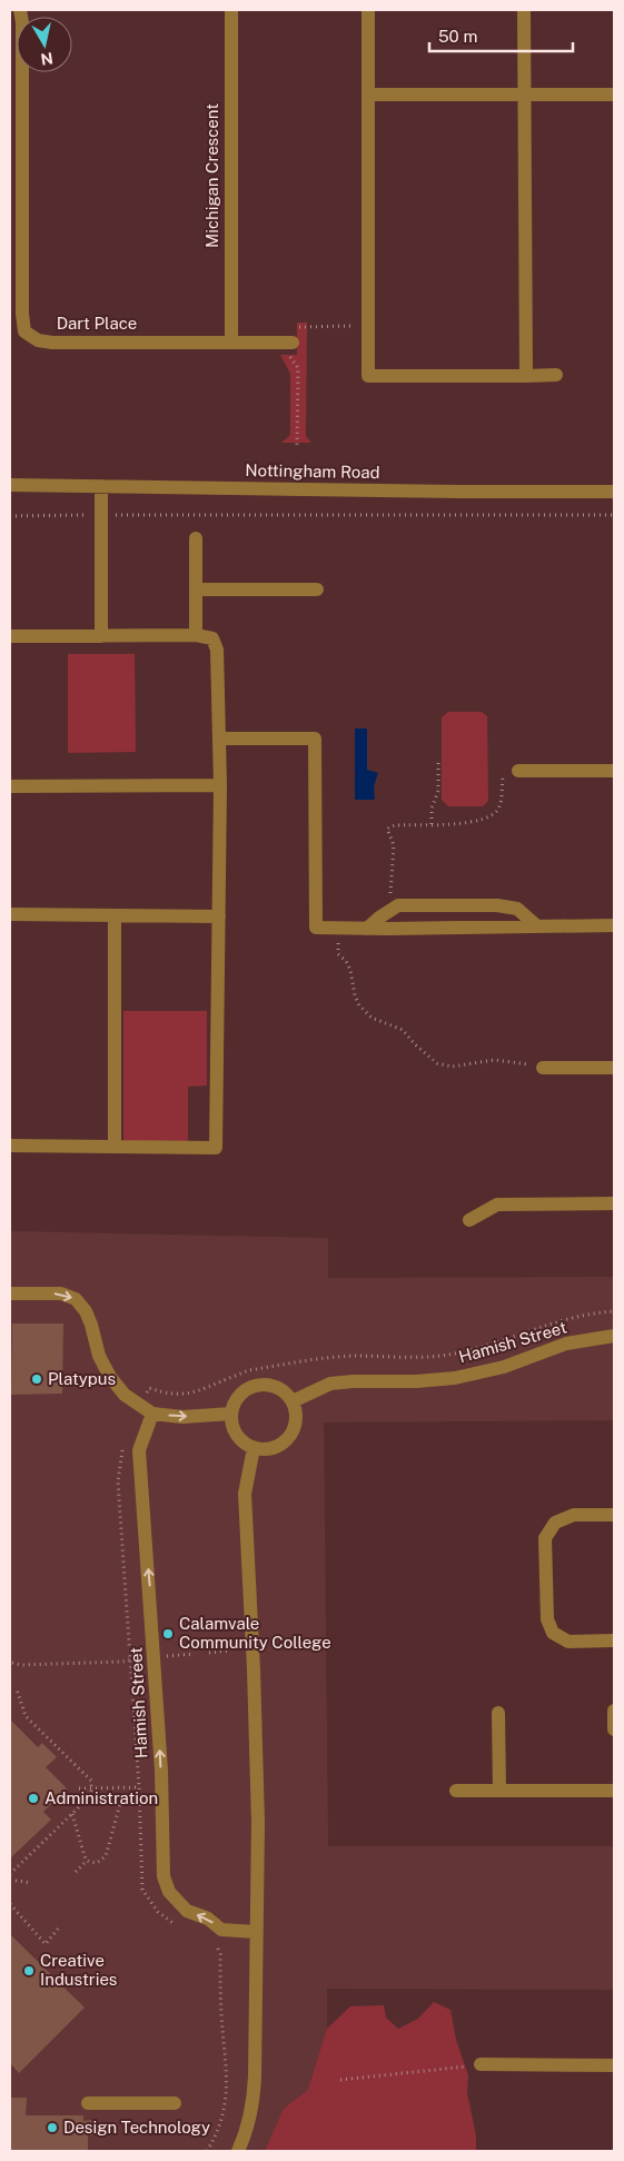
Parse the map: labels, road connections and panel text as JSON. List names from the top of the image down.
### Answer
{
  "streets": {
    "street": [
      "Michigan Crescent",
      "Dart Place",
      "Nottingham Road",
      "Hamish Street"
    ]
  },
  "crossings": [
    ["Michigan Crescent", "Dart Place"]
  ],
  "places": [
    "Platypus",
    "Calamvale Community College",
    "Administration",
    "Creative Industries",
    "Design Technology"
  ],
  "scale_bar": "50 m",
  "north": "bottom"
}
